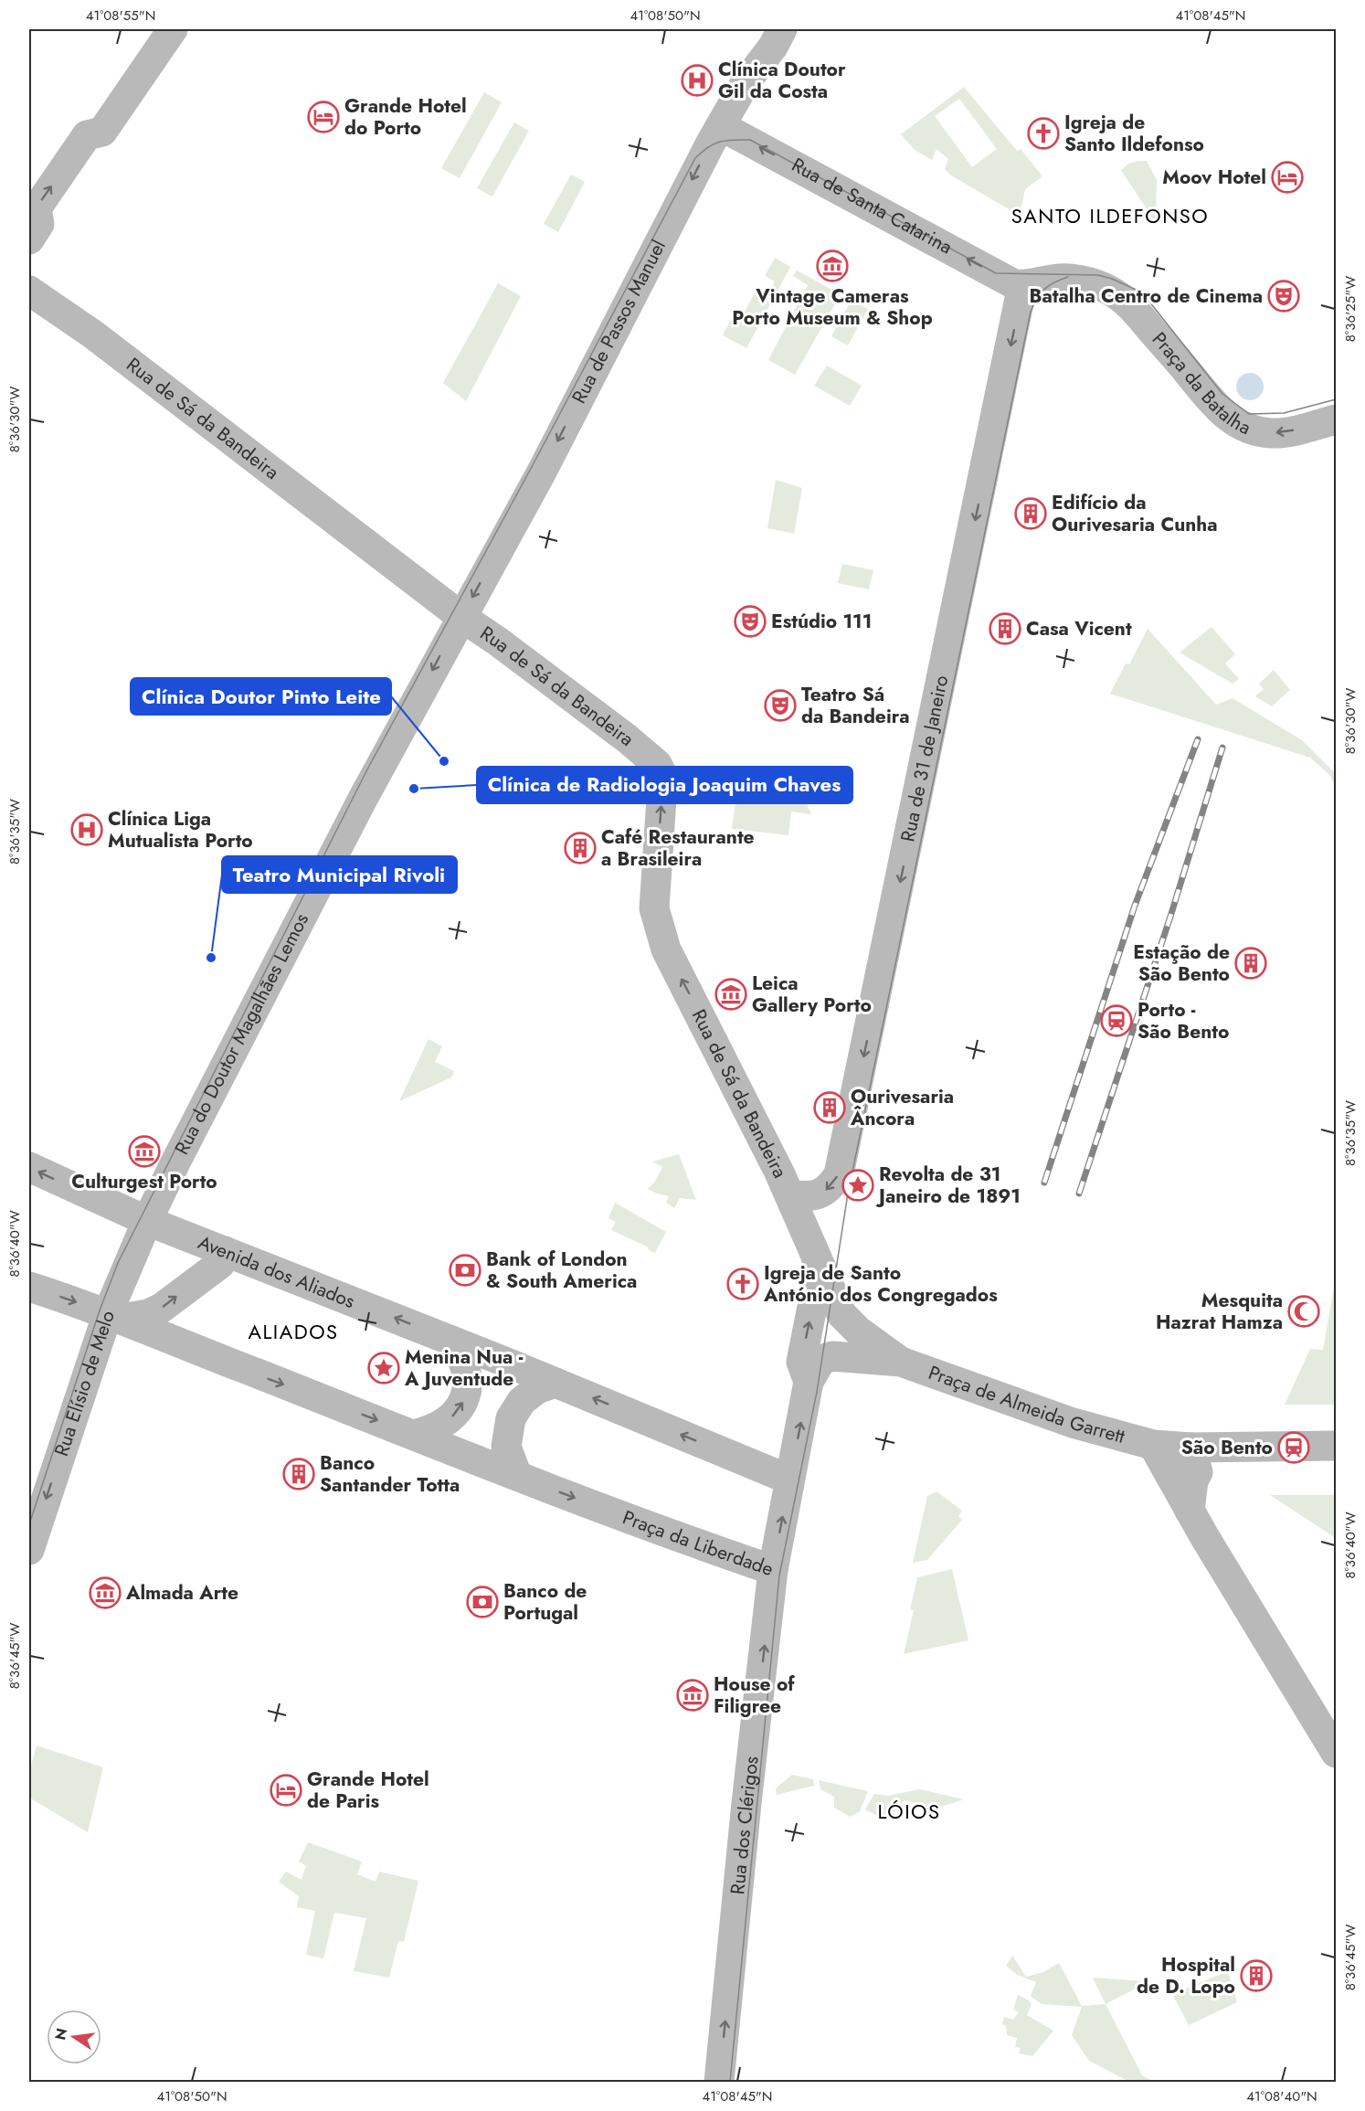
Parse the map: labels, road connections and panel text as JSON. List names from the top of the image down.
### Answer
{
  "streets": {
    "main road": [
      "Rua de Santa Catarina",
      "Rua de Passos Manuel",
      "Praça da Batalha",
      "Rua de Sá da Bandeira",
      "Rua de 31 de Janeiro",
      "Rua do Doutor Magalhães Lemos",
      "Avenida dos Aliados",
      "Rua Elísio de Melo",
      "Praça de Almeida Garrett",
      "Praça da Liberdade",
      "Rua dos Clérigos"
    ]
  },
  "crossings": [
    ["Rua de Santa Catarina", "Rua de Passos Manuel"],
    ["Rua de Santa Catarina", "Praça da Batalha"],
    ["Rua de Santa Catarina", "Rua de 31 de Janeiro"],
    ["Rua de Passos Manuel", "Rua de Sá da Bandeira"],
    ["Rua de Passos Manuel", "Rua do Doutor Magalhães Lemos"],
    ["Praça da Batalha", "Rua de 31 de Janeiro"],
    ["Rua de Sá da Bandeira", "Rua de 31 de Janeiro"],
    ["Rua de Sá da Bandeira", "Praça de Almeida Garrett"],
    ["Rua do Doutor Magalhães Lemos", "Avenida dos Aliados"],
    ["Rua do Doutor Magalhães Lemos", "Rua Elísio de Melo"],
    ["Avenida dos Aliados", "Rua Elísio de Melo"],
    ["Praça de Almeida Garrett", "Praça da Liberdade"],
    ["Praça da Liberdade", "Rua dos Clérigos"]
  ],
  "one_way": [
    "Rua de Santa Catarina",
    "Rua de Passos Manuel",
    "Praça da Batalha",
    "Rua de Sá da Bandeira",
    "Rua de 31 de Janeiro",
    "Rua Elísio de Melo",
    "Rua dos Clérigos"
  ],
  "districts": ["SANTO ILDEFONSO", "ALIADOS", "LÓIOS"],
  "places": {
    "hospital": ["Clínica Doutor Gil da Costa", "Clínica Liga Mutualista Porto"],
    "hotel": ["Grande Hotel do Porto", "Moov Hotel", "Grande Hotel de Paris"],
    "church": ["Igreja de Santo Ildefonso", "Igreja de Santo António dos Congregados"],
    "museum": [
      "Vintage Cameras Porto Museum & Shop",
      "Leica Gallery Porto",
      "Culturgest Porto",
      "Almada Arte",
      "House of Filigree"
    ],
    "theatre": ["Batalha Centro de Cinema", "Estúdio 111", "Teatro Sá da Bandeira"],
    "building": [
      "Edifício da Ourivesaria Cunha",
      "Casa Vicent",
      "Café Restaurante a Brasileira",
      "Estação de São Bento",
      "Ourivesaria Âncora",
      "Banco Santander Totta",
      "Hospital de D. Lopo"
    ],
    "other": ["Clínica Doutor Pinto Leite", "Clínica de Radiologia Joaquim Chaves", "Teatro Municipal Rivoli"],
    "station": ["Porto - São Bento", "São Bento"],
    "place": ["Revolta de 31 Janeiro de 1891", "Menina Nua - A Juventude"],
    "bank": ["Bank of London & South America", "Banco de Portugal"],
    "mosque": ["Mesquita Hazrat Hamza"]
  },
  "north": "left",
  "coordinates": [
    "41°08'55\"N",
    "41°08'50\"N",
    "41°08'45\"N",
    "8°36'25\"W",
    "8°36'30\"W",
    "8°36'35\"W",
    "8°36'40\"W",
    "8°36'45\"W",
    "41°08'40\"N"
  ]
}
